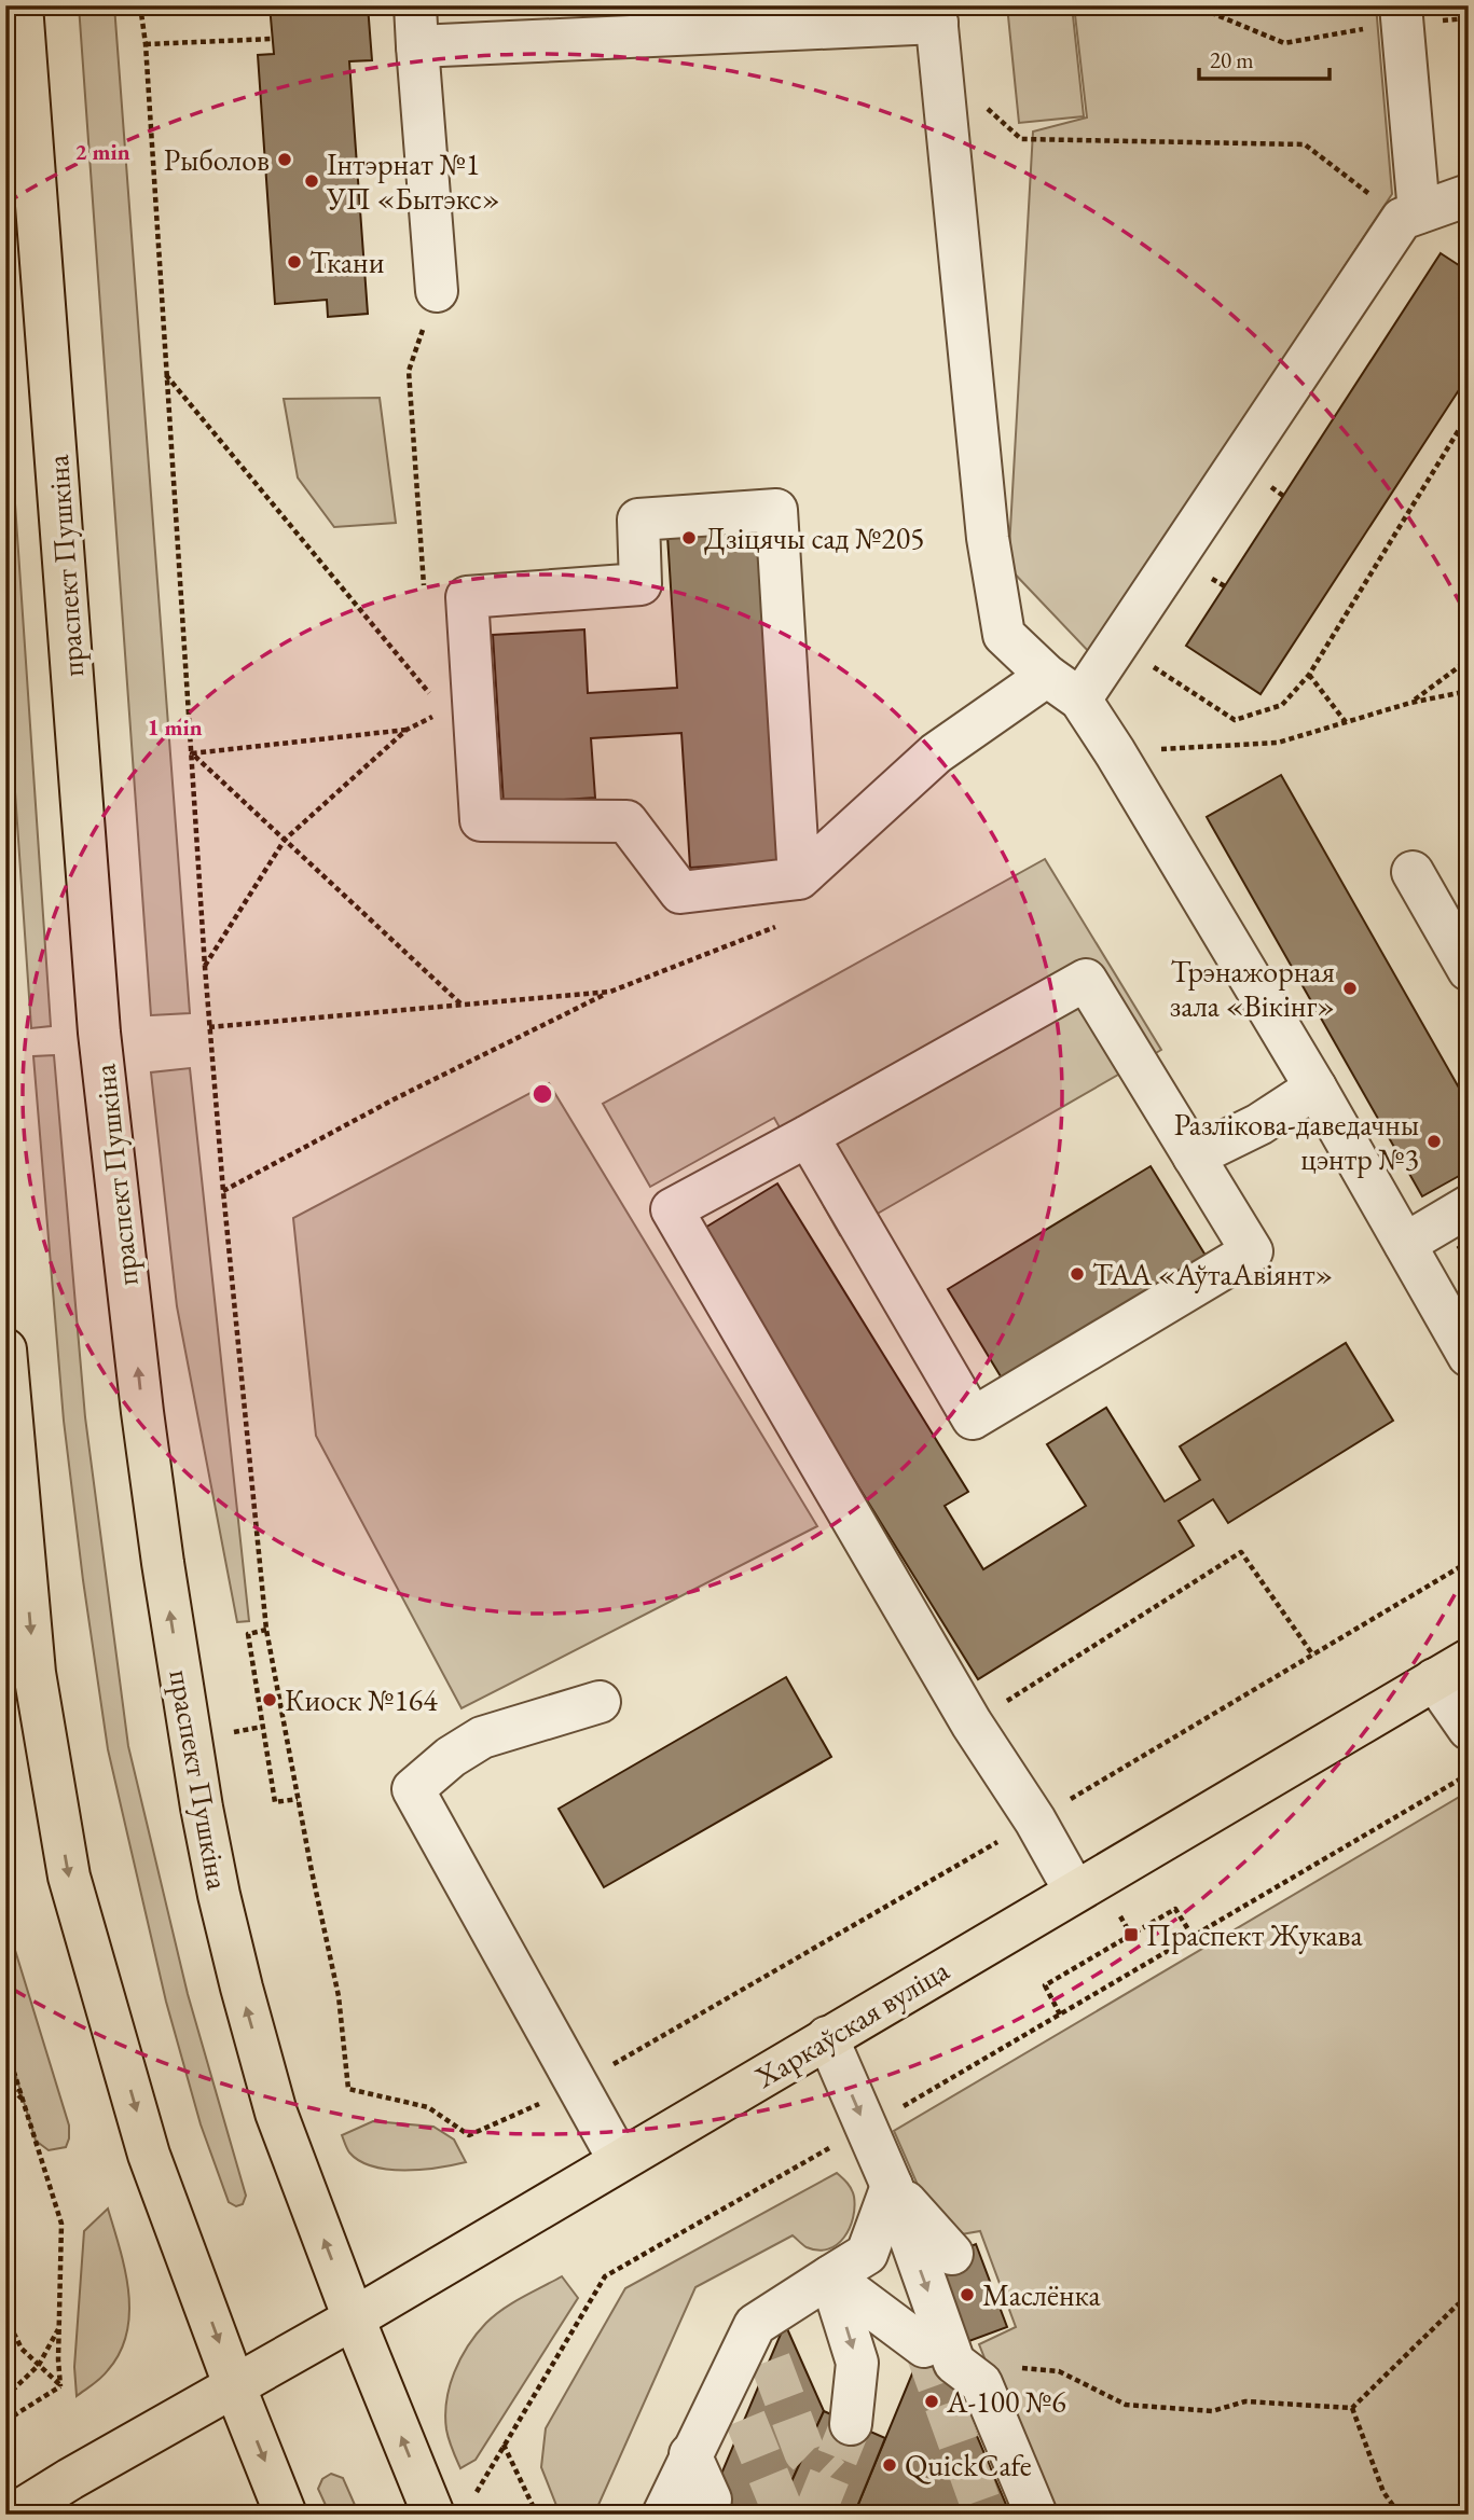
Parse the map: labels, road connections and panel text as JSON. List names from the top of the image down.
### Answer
{
  "streets": {
    "main road": ["праспект Пушкіна", "Харкаўская вуліца"]
  },
  "crossings": [
    ["праспект Пушкіна", "Харкаўская вуліца"]
  ],
  "places": {
    "other": [
      "Рыболов",
      "Інтэрнат №1 УП «Бытэкс»",
      "Ткани",
      "Дзіцячы сад №205",
      "Трэнажорная зала «Вікінг»",
      "Разлікова-даведачны цэнтр №3",
      "ТАА «АўтаАвіянт»",
      "Киоск №164",
      "Маслёнка",
      "А-100 №6",
      "QuickCafe"
    ],
    "transit": ["Праспект Жукава"]
  },
  "scale_bar": "20 m",
  "rings": ["2 min", "1 min"]
}
